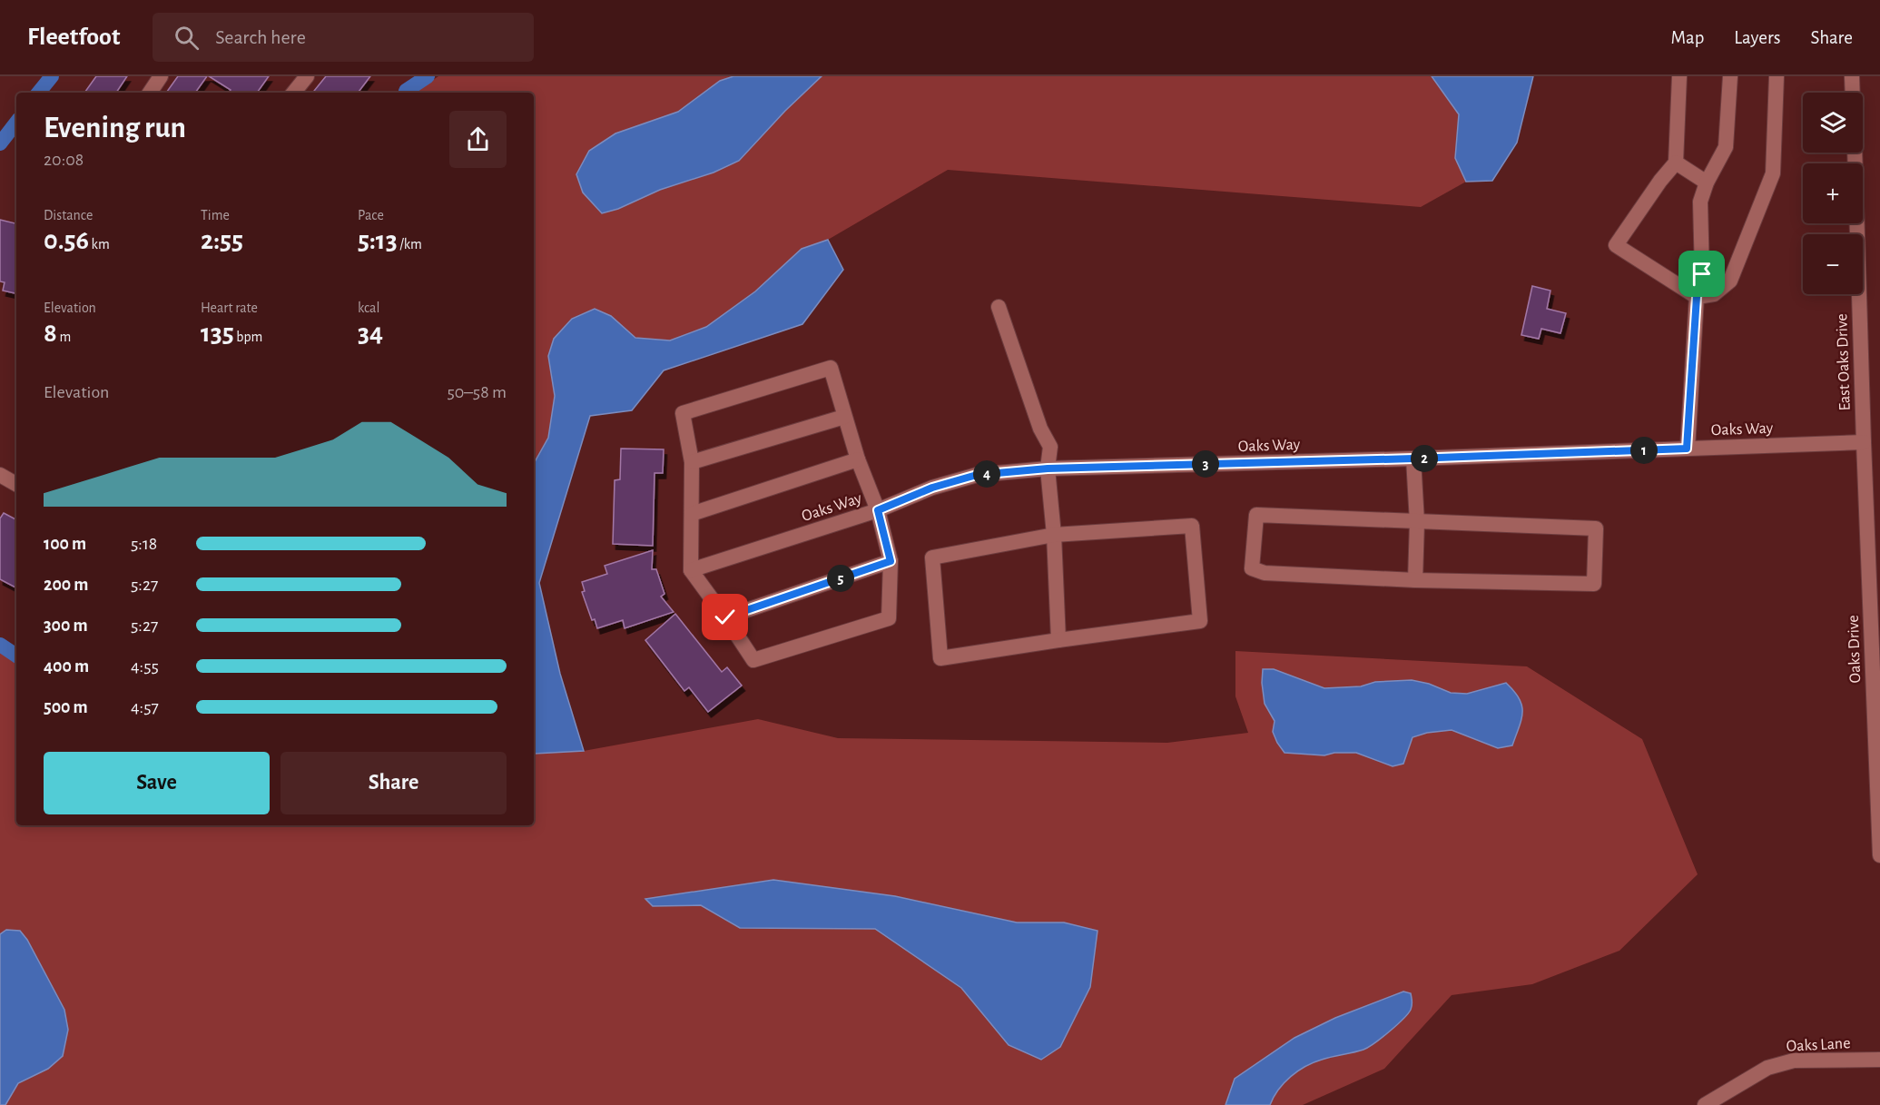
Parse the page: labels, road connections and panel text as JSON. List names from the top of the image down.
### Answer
{
  "streets": {
    "street": [
      "East Oaks Drive",
      "Oaks Way",
      "Oaks Drive",
      "Oaks Lane"
    ]
  },
  "crossings": [
    ["East Oaks Drive", "Oaks Way"],
    ["East Oaks Drive", "Oaks Drive"],
    ["Oaks Way", "Oaks Drive"]
  ],
  "page": {
    "header": "Fleetfoot",
    "search": "Search here",
    "nav": ["Map", "Layers", "Share"],
    "map_buttons": ["+", "−"],
    "heading": ["Evening run", "20:08"],
    "stats": [
      ["Distance", "0.56 km"],
      ["Time", "2:55"],
      ["Pace", "5:13 /km"],
      ["Elevation", "8 m"],
      ["Heart rate", "135 bpm"],
      ["kcal", "34"]
    ],
    "chart": ["Elevation", "50–58 m"],
    "pins": [
      "1",
      "2",
      "3",
      "4",
      "5"
    ],
    "list": [
      {
        "name": "100 m",
        "note": "5:18"
      },
      {
        "name": "200 m",
        "note": "5:27"
      },
      {
        "name": "300 m",
        "note": "5:27"
      },
      {
        "name": "400 m",
        "note": "4:55"
      },
      {
        "name": "500 m",
        "note": "4:57"
      }
    ],
    "buttons": ["Save", "Share"]
  }
}
